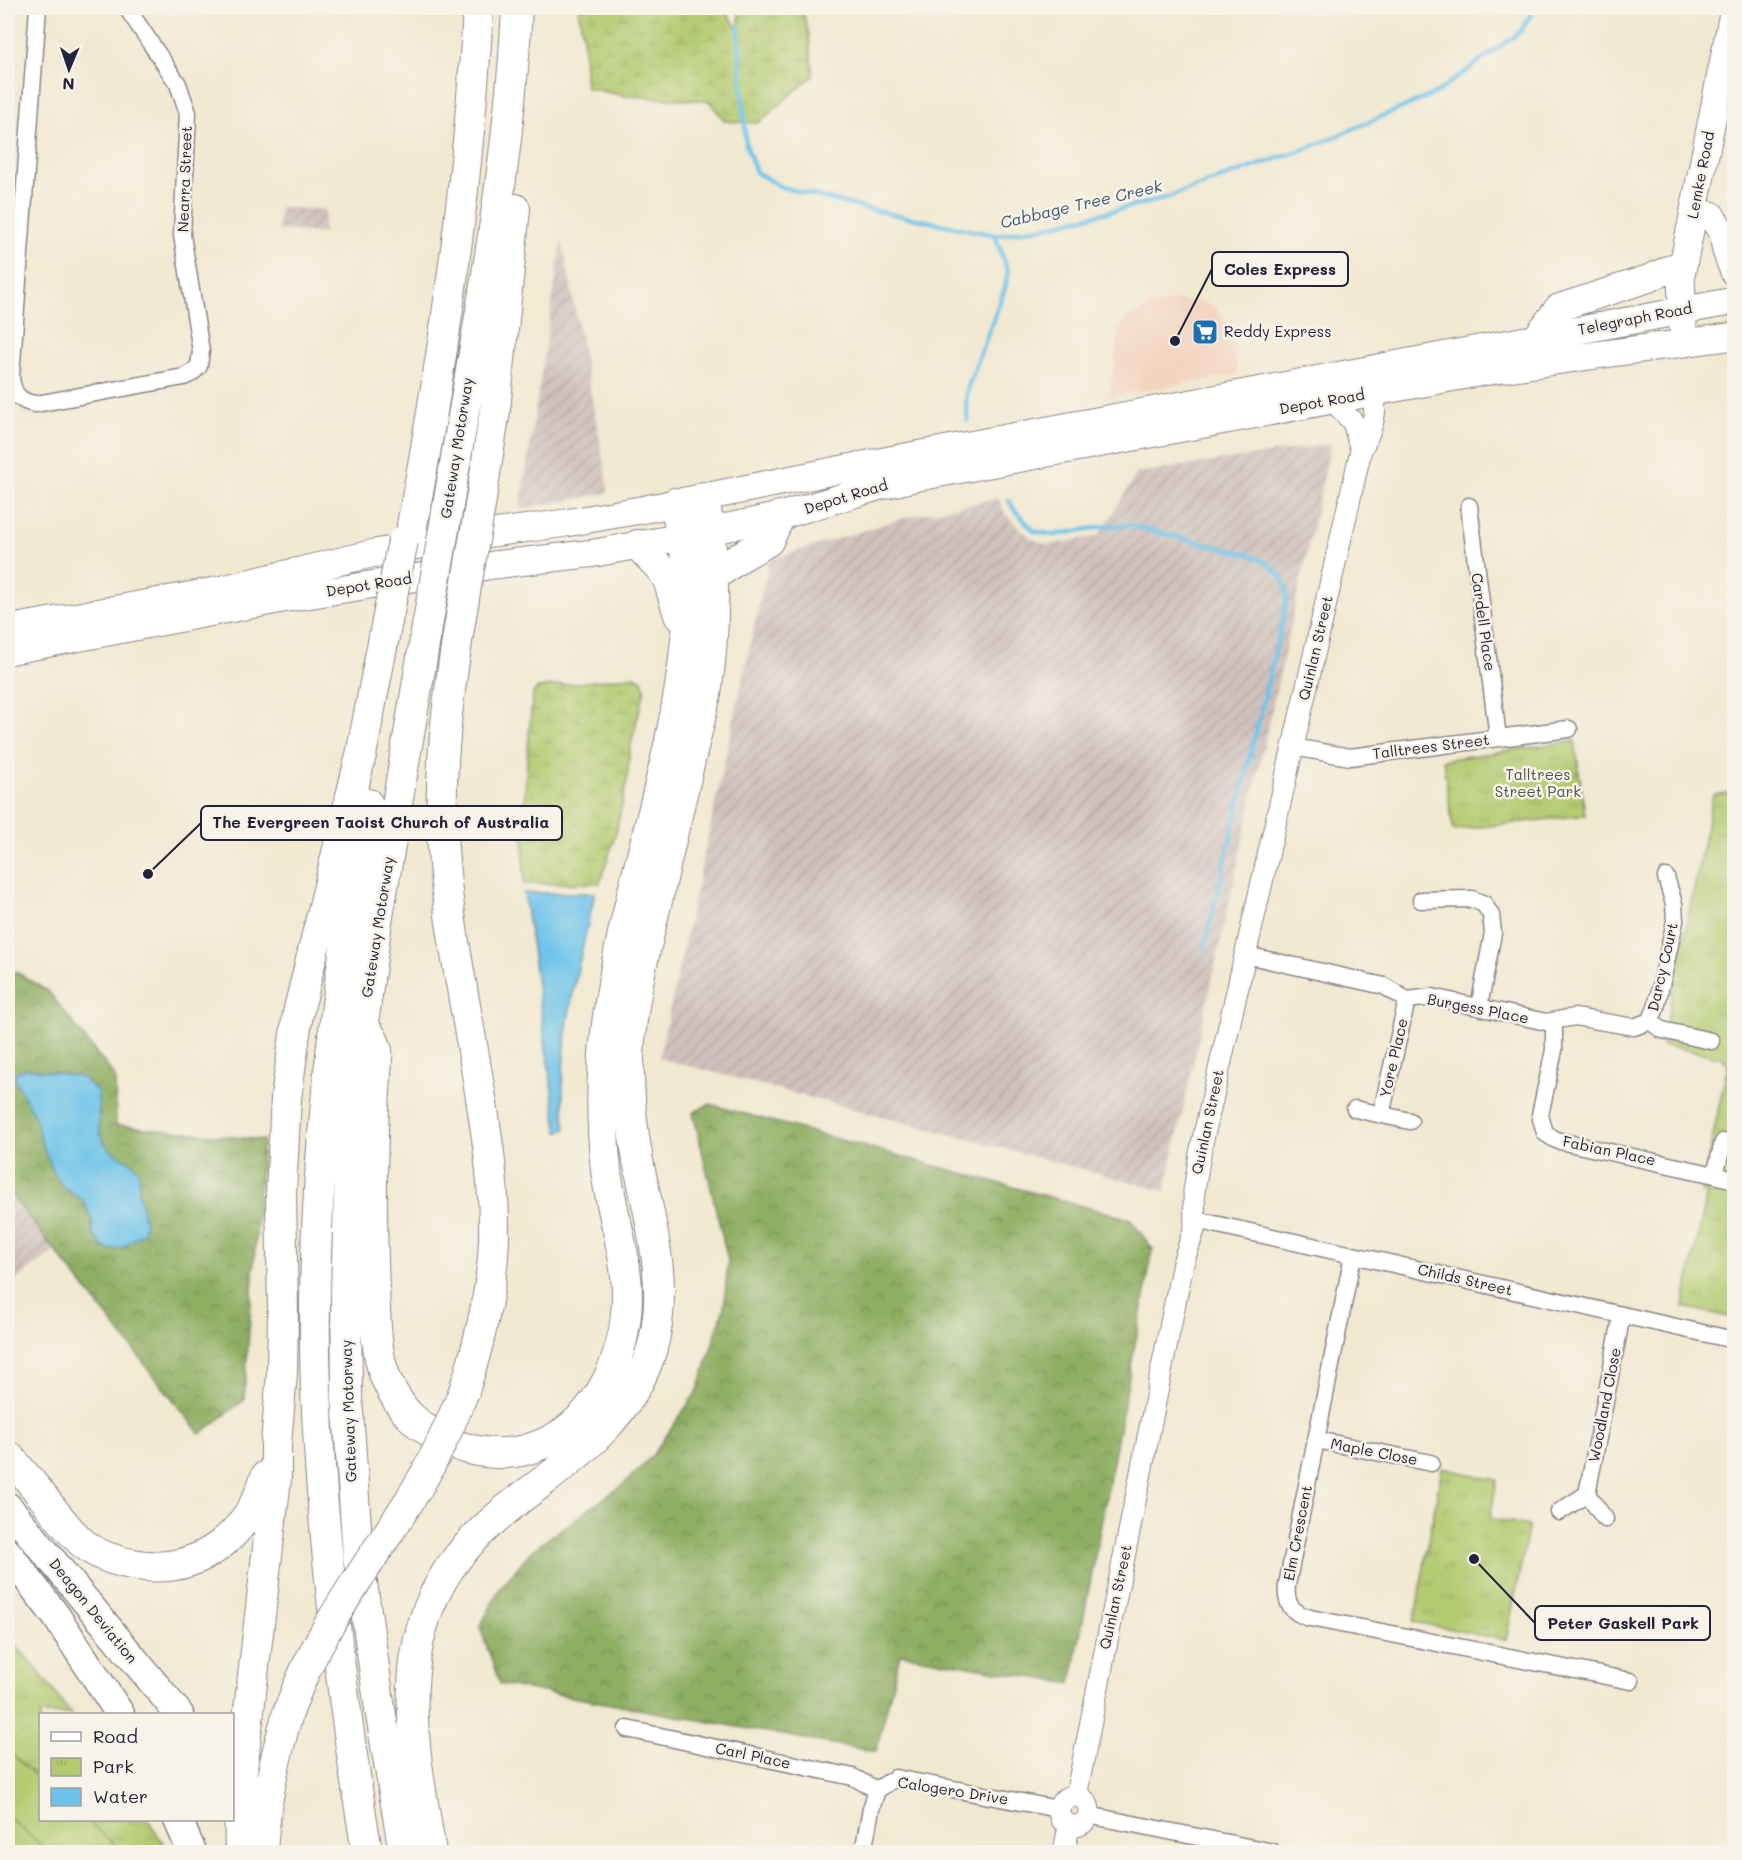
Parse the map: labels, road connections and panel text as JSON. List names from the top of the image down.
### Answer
{
  "streets": {
    "highway": ["Gateway Motorway", "Deagon Deviation"],
    "main road": ["Lemke Road", "Telegraph Road", "Depot Road"],
    "street": [
      "Nearra Street",
      "Cardell Place",
      "Quinlan Street",
      "Talltrees Street",
      "Darcy Court",
      "Burgess Place",
      "Yore Place",
      "Fabian Place",
      "Childs Street",
      "Woodland Close",
      "Maple Close",
      "Elm Crescent",
      "Carl Place",
      "Calogero Drive"
    ]
  },
  "crossings": [
    ["Lemke Road", "Telegraph Road"],
    ["Lemke Road", "Depot Road"],
    ["Telegraph Road", "Depot Road"],
    ["Depot Road", "Quinlan Street"],
    ["Cardell Place", "Talltrees Street"],
    ["Quinlan Street", "Talltrees Street"],
    ["Quinlan Street", "Burgess Place"],
    ["Quinlan Street", "Childs Street"],
    ["Quinlan Street", "Calogero Drive"],
    ["Darcy Court", "Burgess Place"],
    ["Burgess Place", "Yore Place"],
    ["Burgess Place", "Fabian Place"],
    ["Childs Street", "Woodland Close"],
    ["Childs Street", "Elm Crescent"],
    ["Maple Close", "Elm Crescent"],
    ["Carl Place", "Calogero Drive"]
  ],
  "water": ["Cabbage Tree Creek"],
  "parks": ["Talltrees Street Park"],
  "places": {
    "supermarket": ["Reddy Express"],
    "other": ["Coles Express", "The Evergreen Taoist Church of Australia", "Peter Gaskell Park"]
  },
  "legend": ["Road", "Park", "Water"],
  "north": "bottom"
}
